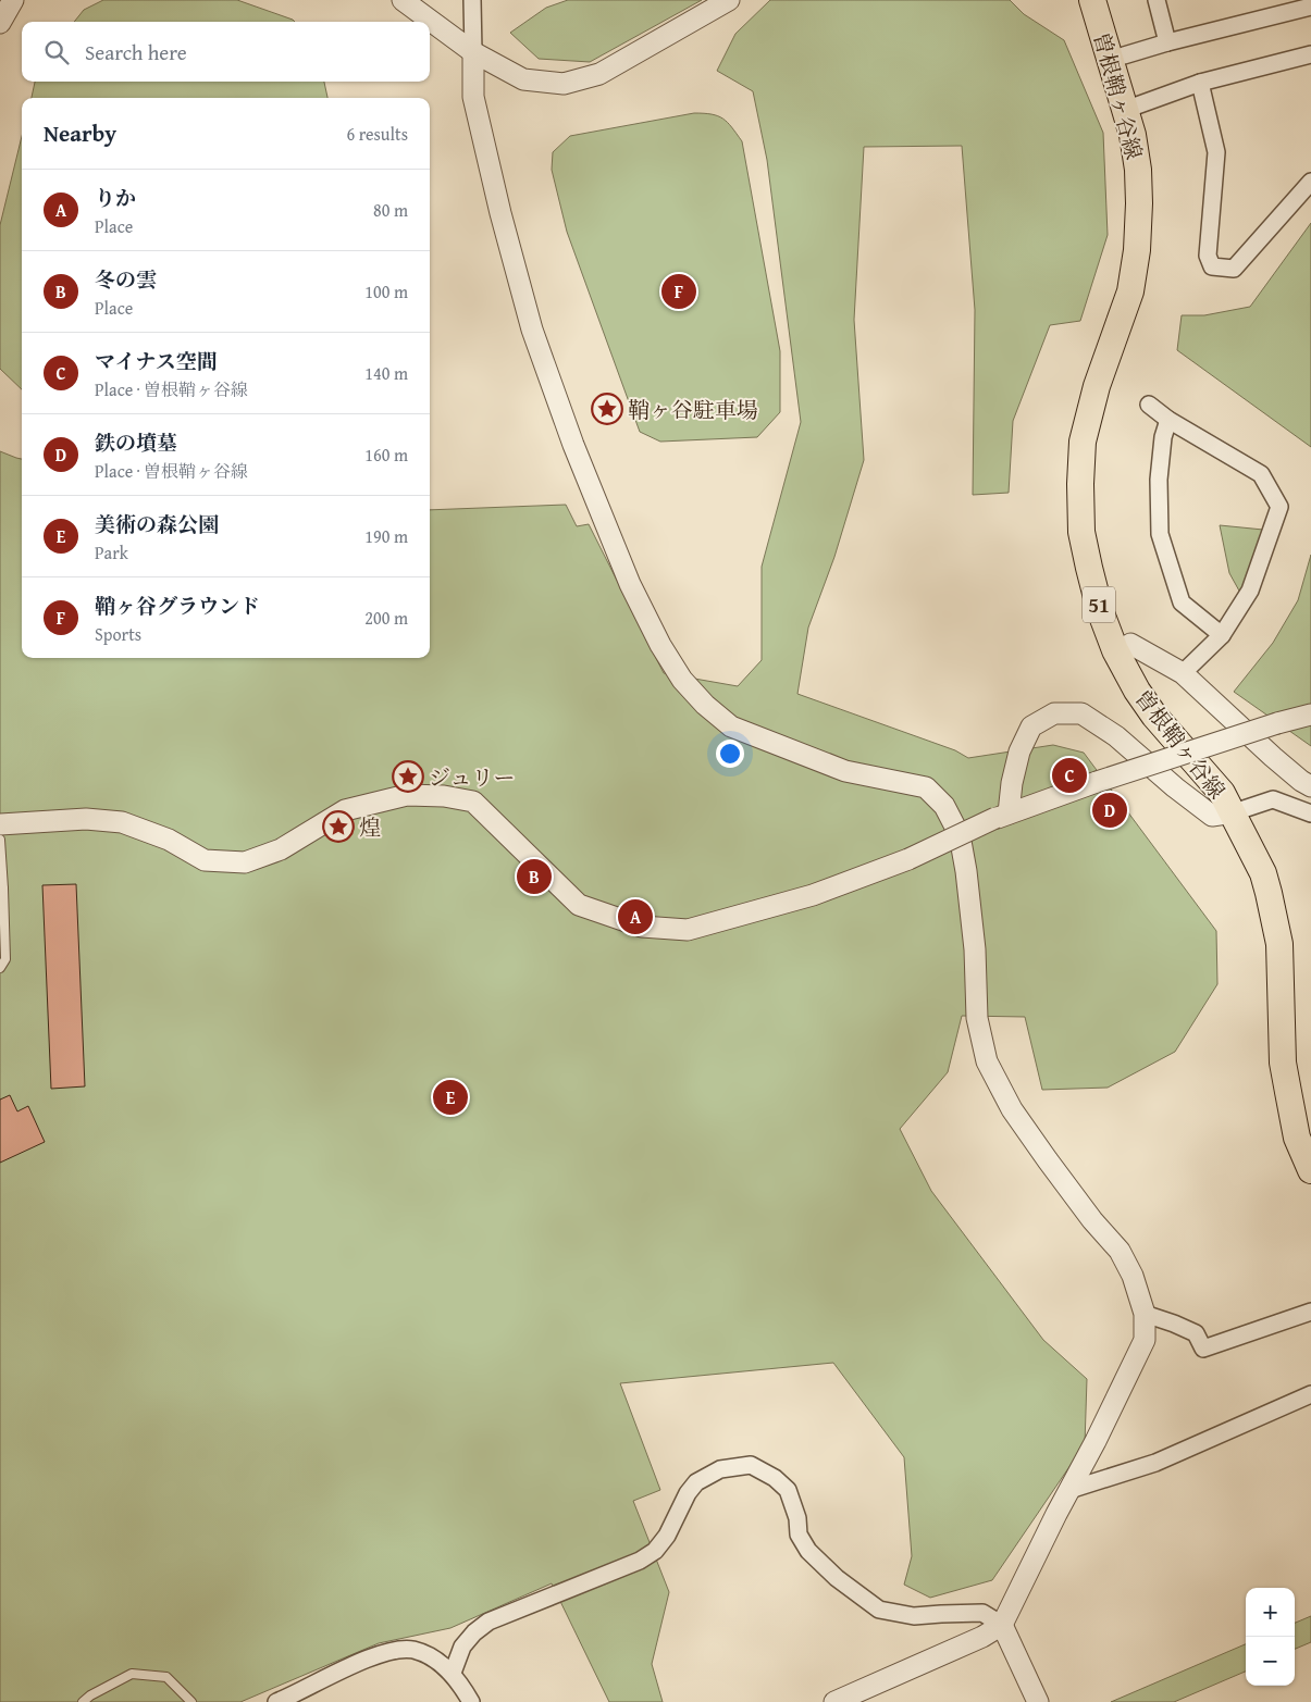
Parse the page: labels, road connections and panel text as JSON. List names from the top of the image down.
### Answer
{
  "streets": {
    "main road": ["曽根鞘ヶ谷線", "51"]
  },
  "places": {
    "place": ["鞘ヶ谷駐車場", "ジュリー", "煌"]
  },
  "page": {
    "search": "Search here",
    "heading": ["Nearby", "6 results"],
    "list": [
      {
        "mark": "A",
        "name": "りか",
        "note": "Place",
        "value": "80 m"
      },
      {
        "mark": "B",
        "name": "冬の雲",
        "note": "Place",
        "value": "100 m"
      },
      {
        "mark": "C",
        "name": "マイナス空間",
        "note": "Place · 曽根鞘ヶ谷線",
        "value": "140 m"
      },
      {
        "mark": "D",
        "name": "鉄の墳墓",
        "note": "Place · 曽根鞘ヶ谷線",
        "value": "160 m"
      },
      {
        "mark": "E",
        "name": "美術の森公園",
        "note": "Park",
        "value": "190 m"
      },
      {
        "mark": "F",
        "name": "鞘ヶ谷グラウンド",
        "note": "Sports",
        "value": "200 m"
      }
    ],
    "pins": [
      "F",
      "C",
      "D",
      "B",
      "A",
      "E"
    ],
    "map_buttons": ["+", "−"]
  }
}
